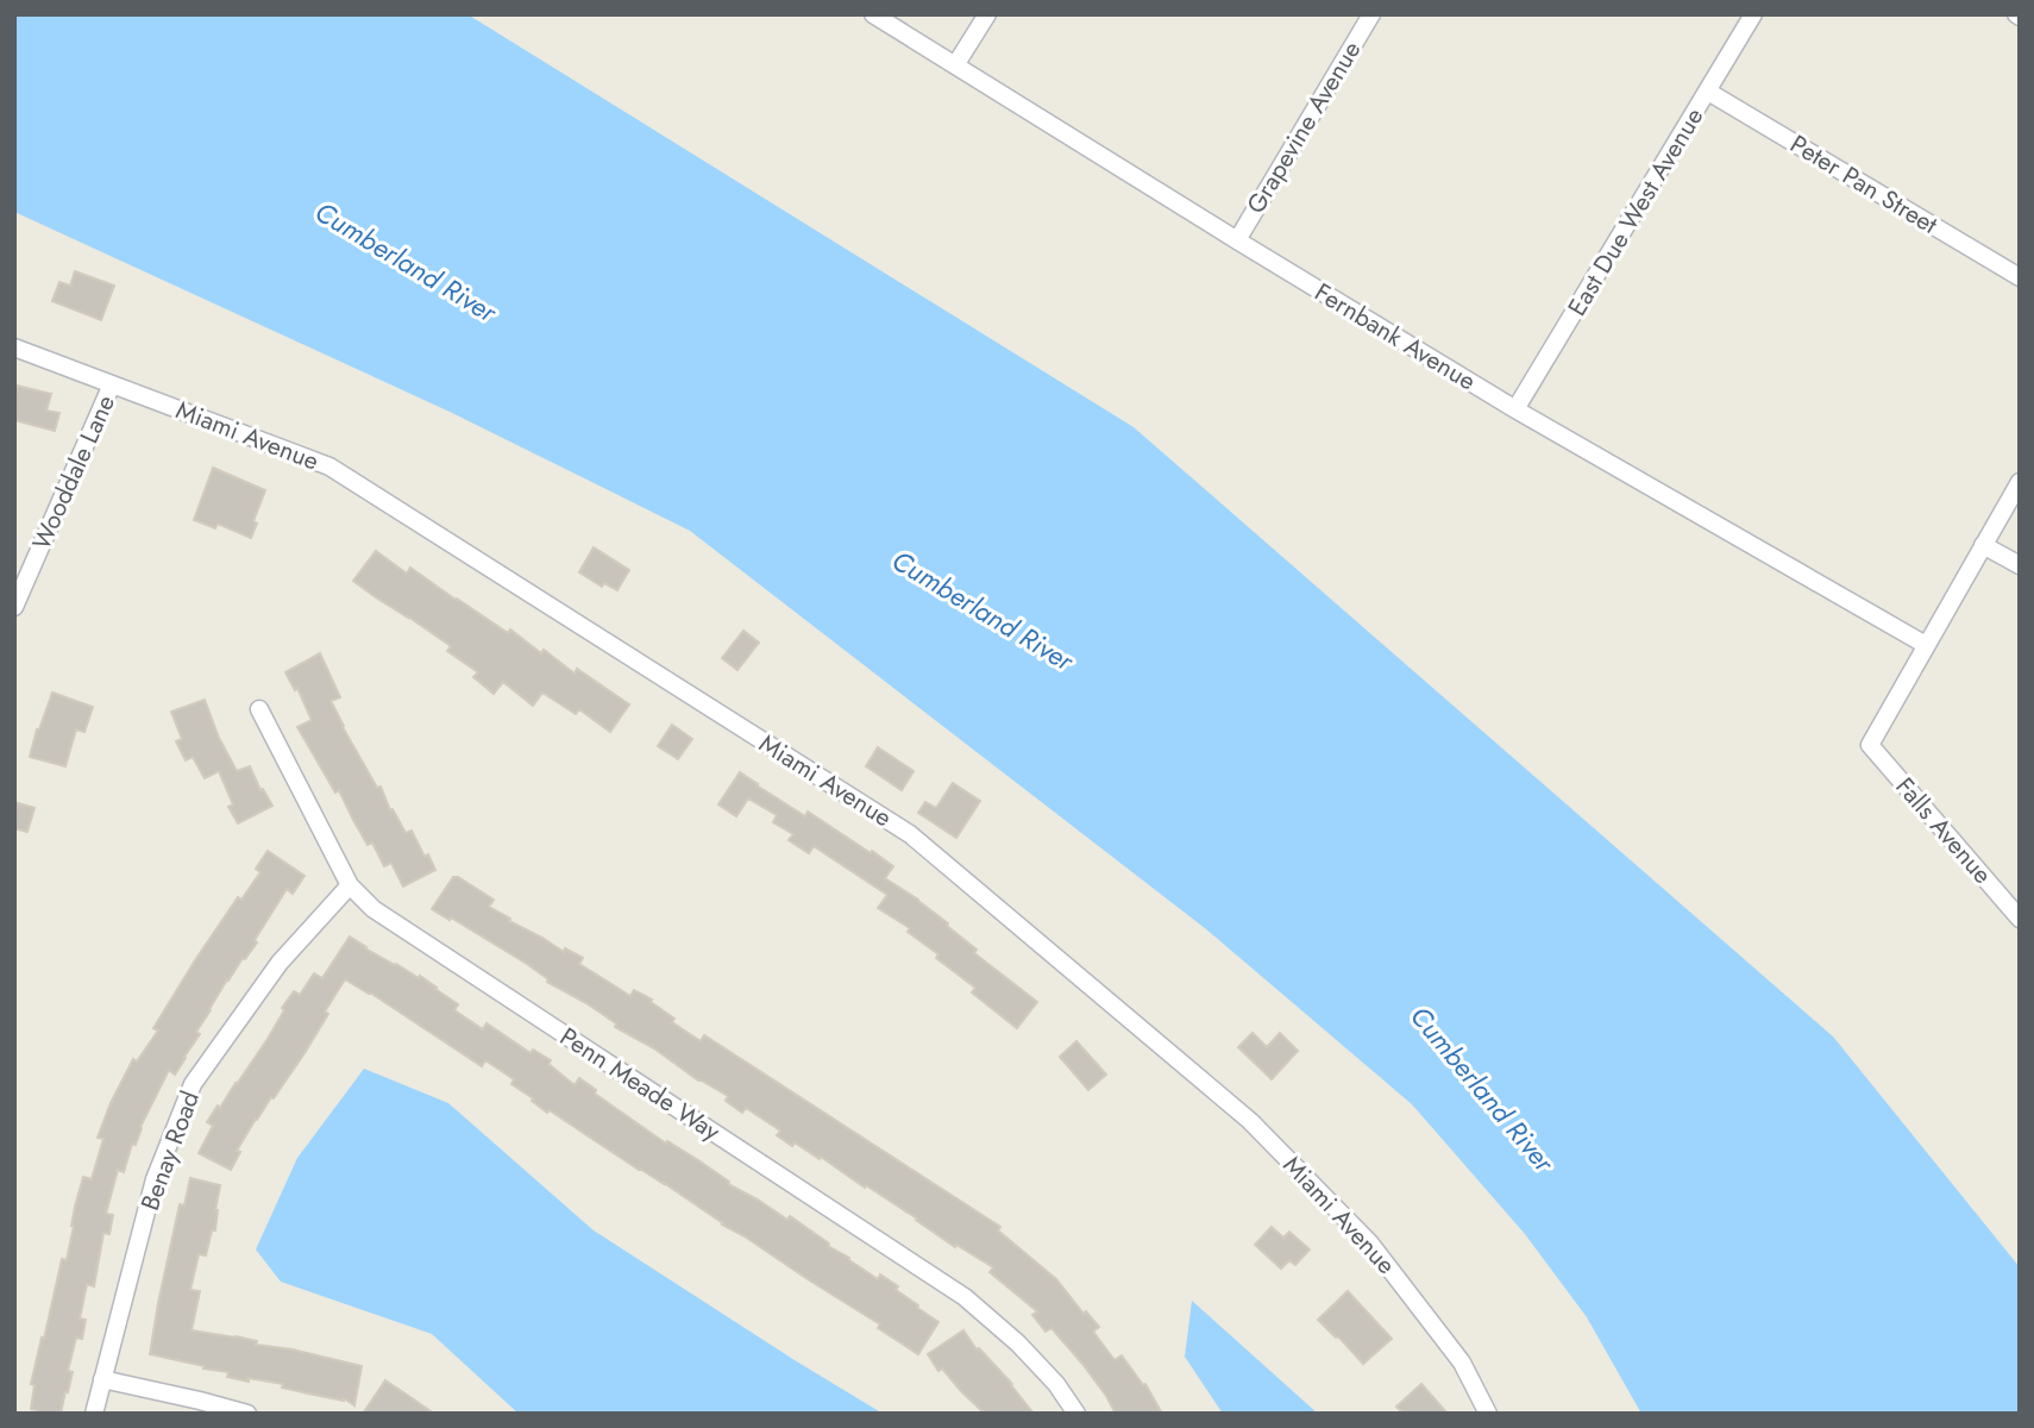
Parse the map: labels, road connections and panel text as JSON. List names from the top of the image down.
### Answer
{
  "streets": {
    "street": [
      "Grapevine Avenue",
      "Peter Pan Street",
      "East Due West Avenue",
      "Fernbank Avenue",
      "Miami Avenue",
      "Wooddale Lane",
      "Falls Avenue",
      "Penn Meade Way",
      "Benay Road"
    ]
  },
  "crossings": [
    ["Grapevine Avenue", "Fernbank Avenue"],
    ["Peter Pan Street", "East Due West Avenue"],
    ["East Due West Avenue", "Fernbank Avenue"],
    ["Fernbank Avenue", "Falls Avenue"],
    ["Miami Avenue", "Wooddale Lane"],
    ["Penn Meade Way", "Benay Road"]
  ],
  "water": ["Cumberland River"]
}
